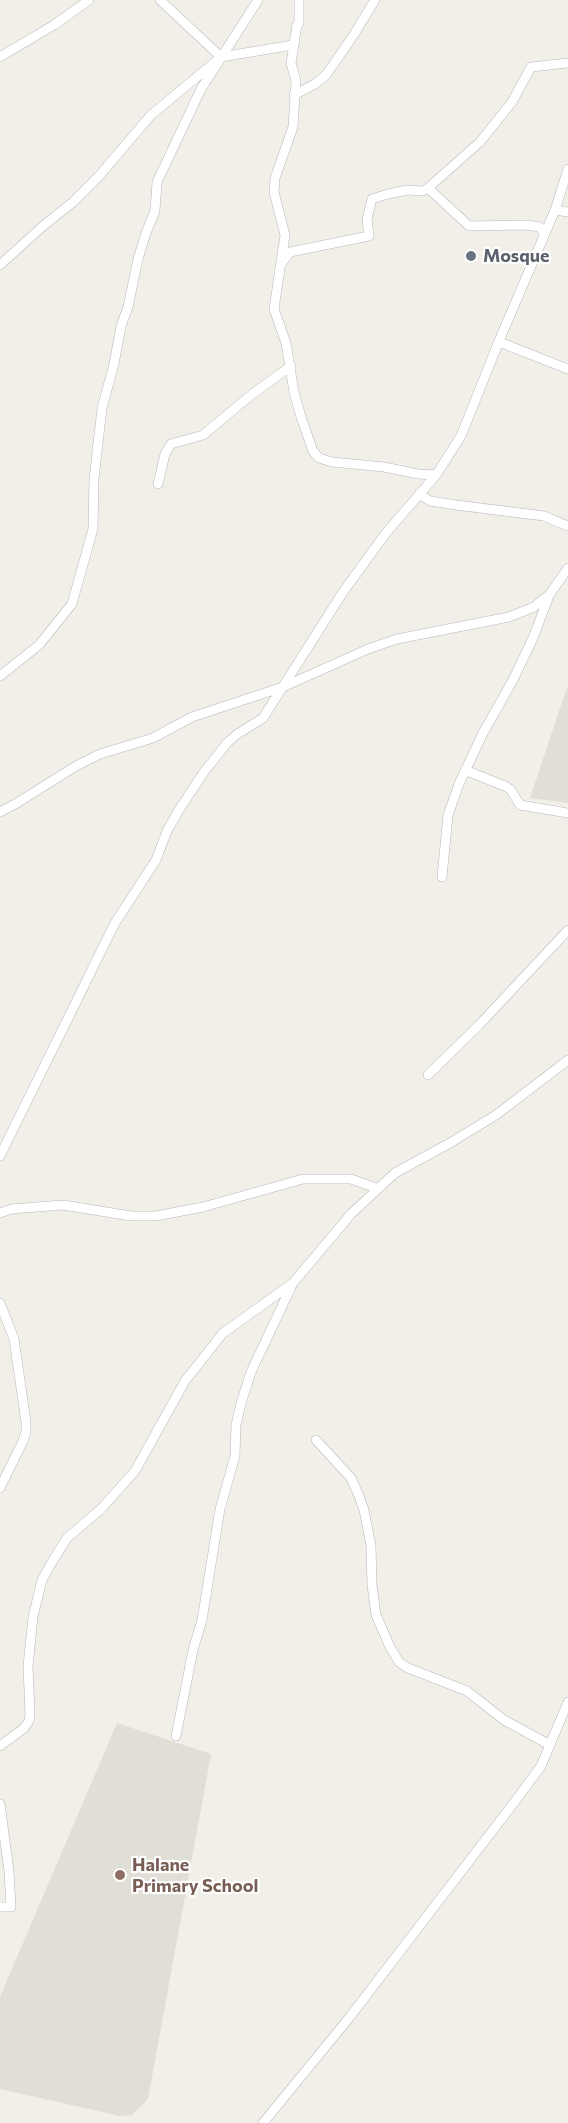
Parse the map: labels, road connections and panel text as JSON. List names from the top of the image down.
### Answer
{
  "places": ["Mosque", "Halane Primary School"]
}
